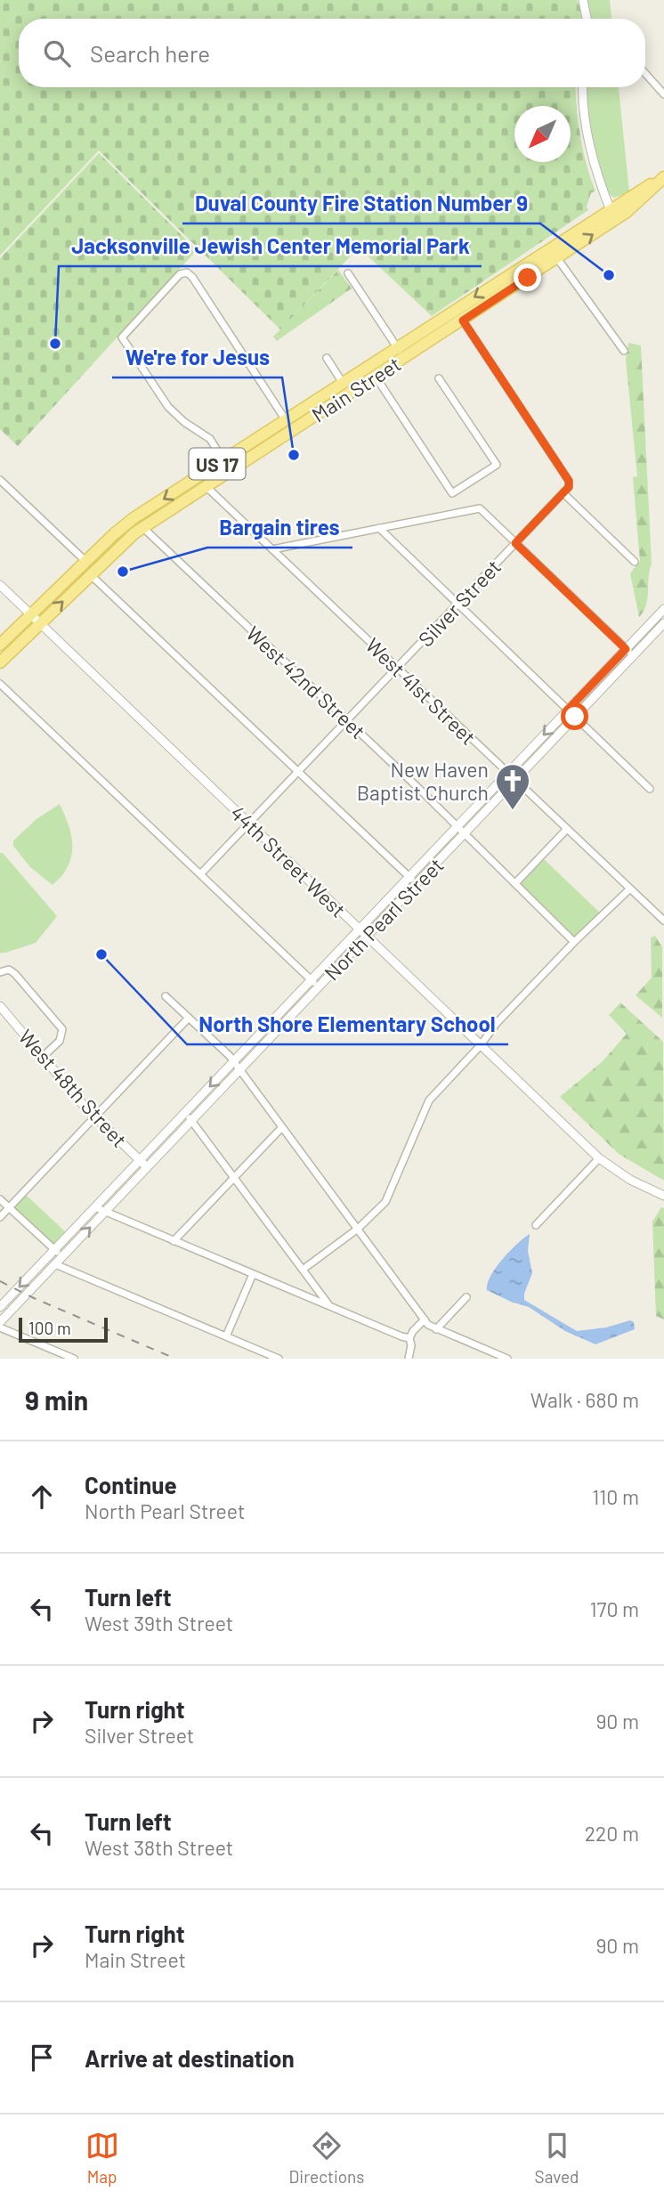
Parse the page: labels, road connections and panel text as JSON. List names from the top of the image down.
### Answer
{
  "streets": {
    "main road": ["Main Street", "US 17"],
    "street": [
      "Silver Street",
      "West 42nd Street",
      "West 41st Street",
      "44th Street West",
      "North Pearl Street",
      "West 48th Street"
    ]
  },
  "crossings": [
    ["Main Street", "West 42nd Street"],
    ["Main Street", "West 41st Street"],
    ["Main Street", "44th Street West"],
    ["Silver Street", "West 42nd Street"],
    ["Silver Street", "West 41st Street"],
    ["Silver Street", "44th Street West"],
    ["West 42nd Street", "North Pearl Street"],
    ["West 41st Street", "North Pearl Street"],
    ["44th Street West", "North Pearl Street"],
    ["North Pearl Street", "West 48th Street"]
  ],
  "places": {
    "other": [
      "Duval County Fire Station Number 9",
      "Jacksonville Jewish Center Memorial Park",
      "We're for Jesus",
      "Bargain tires",
      "North Shore Elementary School"
    ],
    "church": ["New Haven Baptist Church"]
  },
  "scale_bar": "100 m",
  "north": "bottom left",
  "page": {
    "search": "Search here",
    "scale": "100 m",
    "heading": ["9 min", "Walk · 680 m"],
    "list": [
      ["Continue", "North Pearl Street", "110 m"],
      ["Turn left", "West 39th Street", "170 m"],
      ["Turn right", "Silver Street", "90 m"],
      ["Turn left", "West 38th Street", "220 m"],
      ["Turn right", "Main Street", "90 m"],
      "Arrive at destination"
    ],
    "nav": ["Map", "Directions", "Saved"]
  }
}
